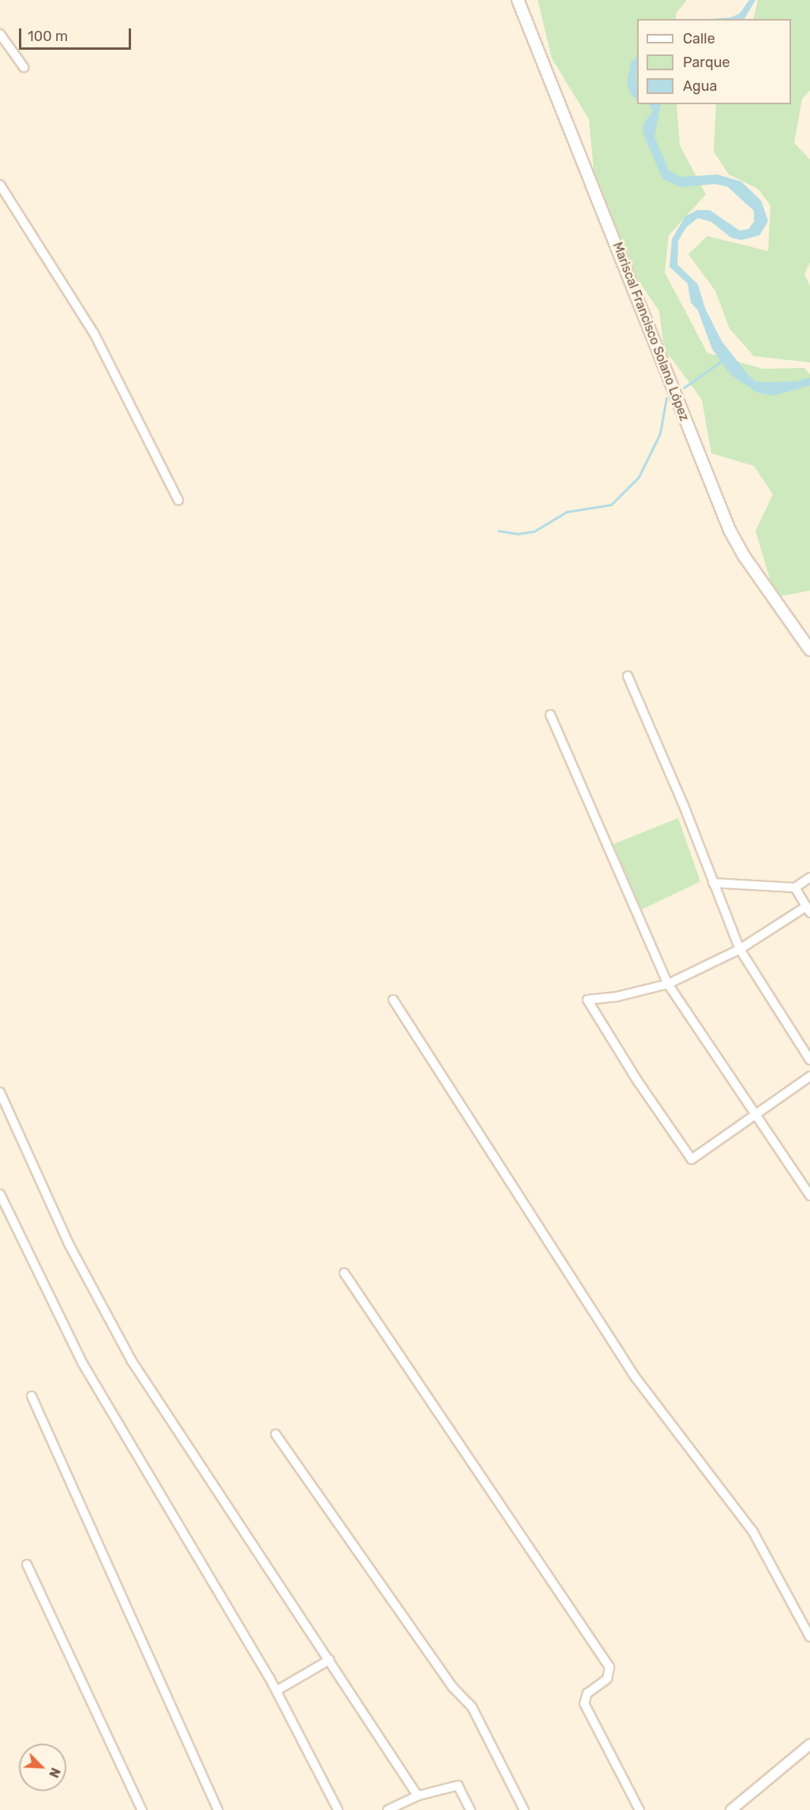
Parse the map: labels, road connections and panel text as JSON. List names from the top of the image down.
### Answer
{
  "streets": {
    "main road": ["Mariscal Francisco Solano López"]
  },
  "legend": ["Calle", "Parque", "Agua"],
  "scale_bar": "100 m",
  "north": "bottom right"
}
